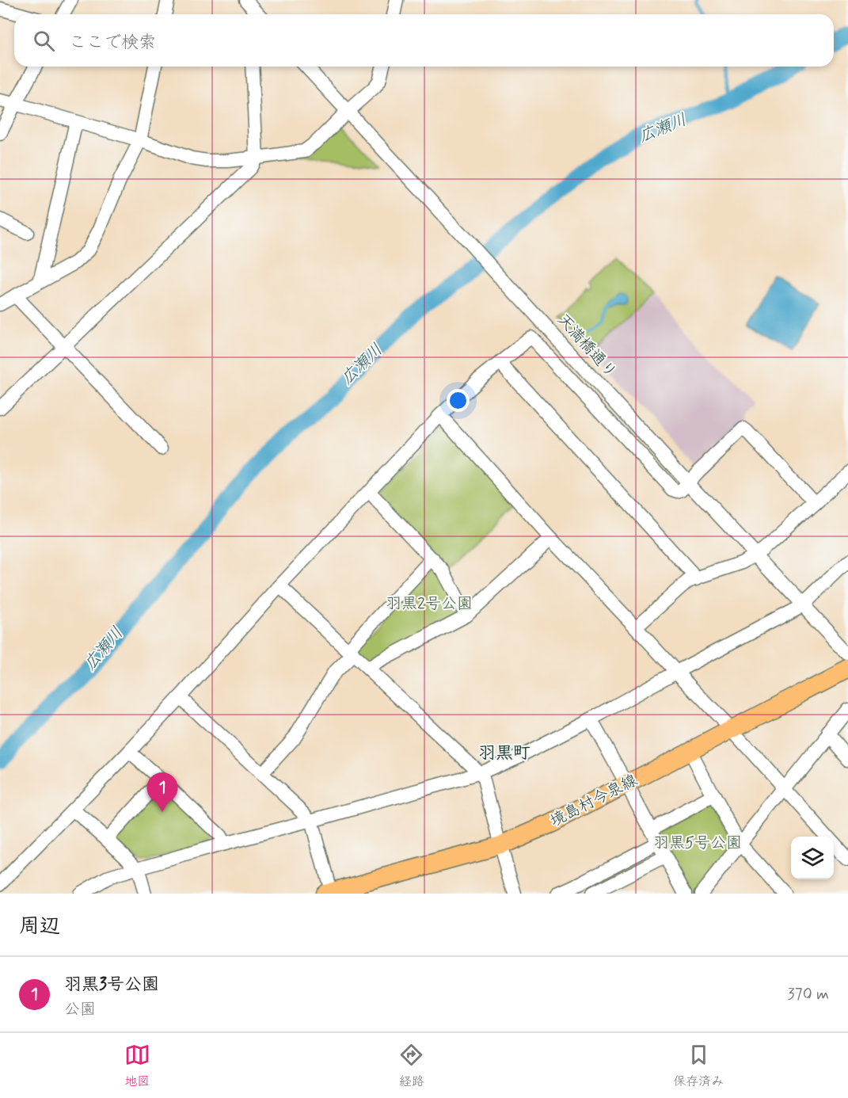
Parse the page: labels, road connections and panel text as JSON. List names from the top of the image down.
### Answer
{
  "streets": {
    "main road": ["境島村今泉線"],
    "street": ["天満橋通り"]
  },
  "districts": ["羽黒町"],
  "water": ["広瀬川"],
  "parks": ["羽黒2号公園", "羽黒5号公園"],
  "page": {
    "search": "ここで検索",
    "pins": "1",
    "heading": "周辺",
    "list": [
      {
        "mark": "1",
        "name": "羽黒3号公園",
        "note": "公園",
        "value": "370 m"
      }
    ],
    "nav": ["地図", "経路", "保存済み"]
  }
}
